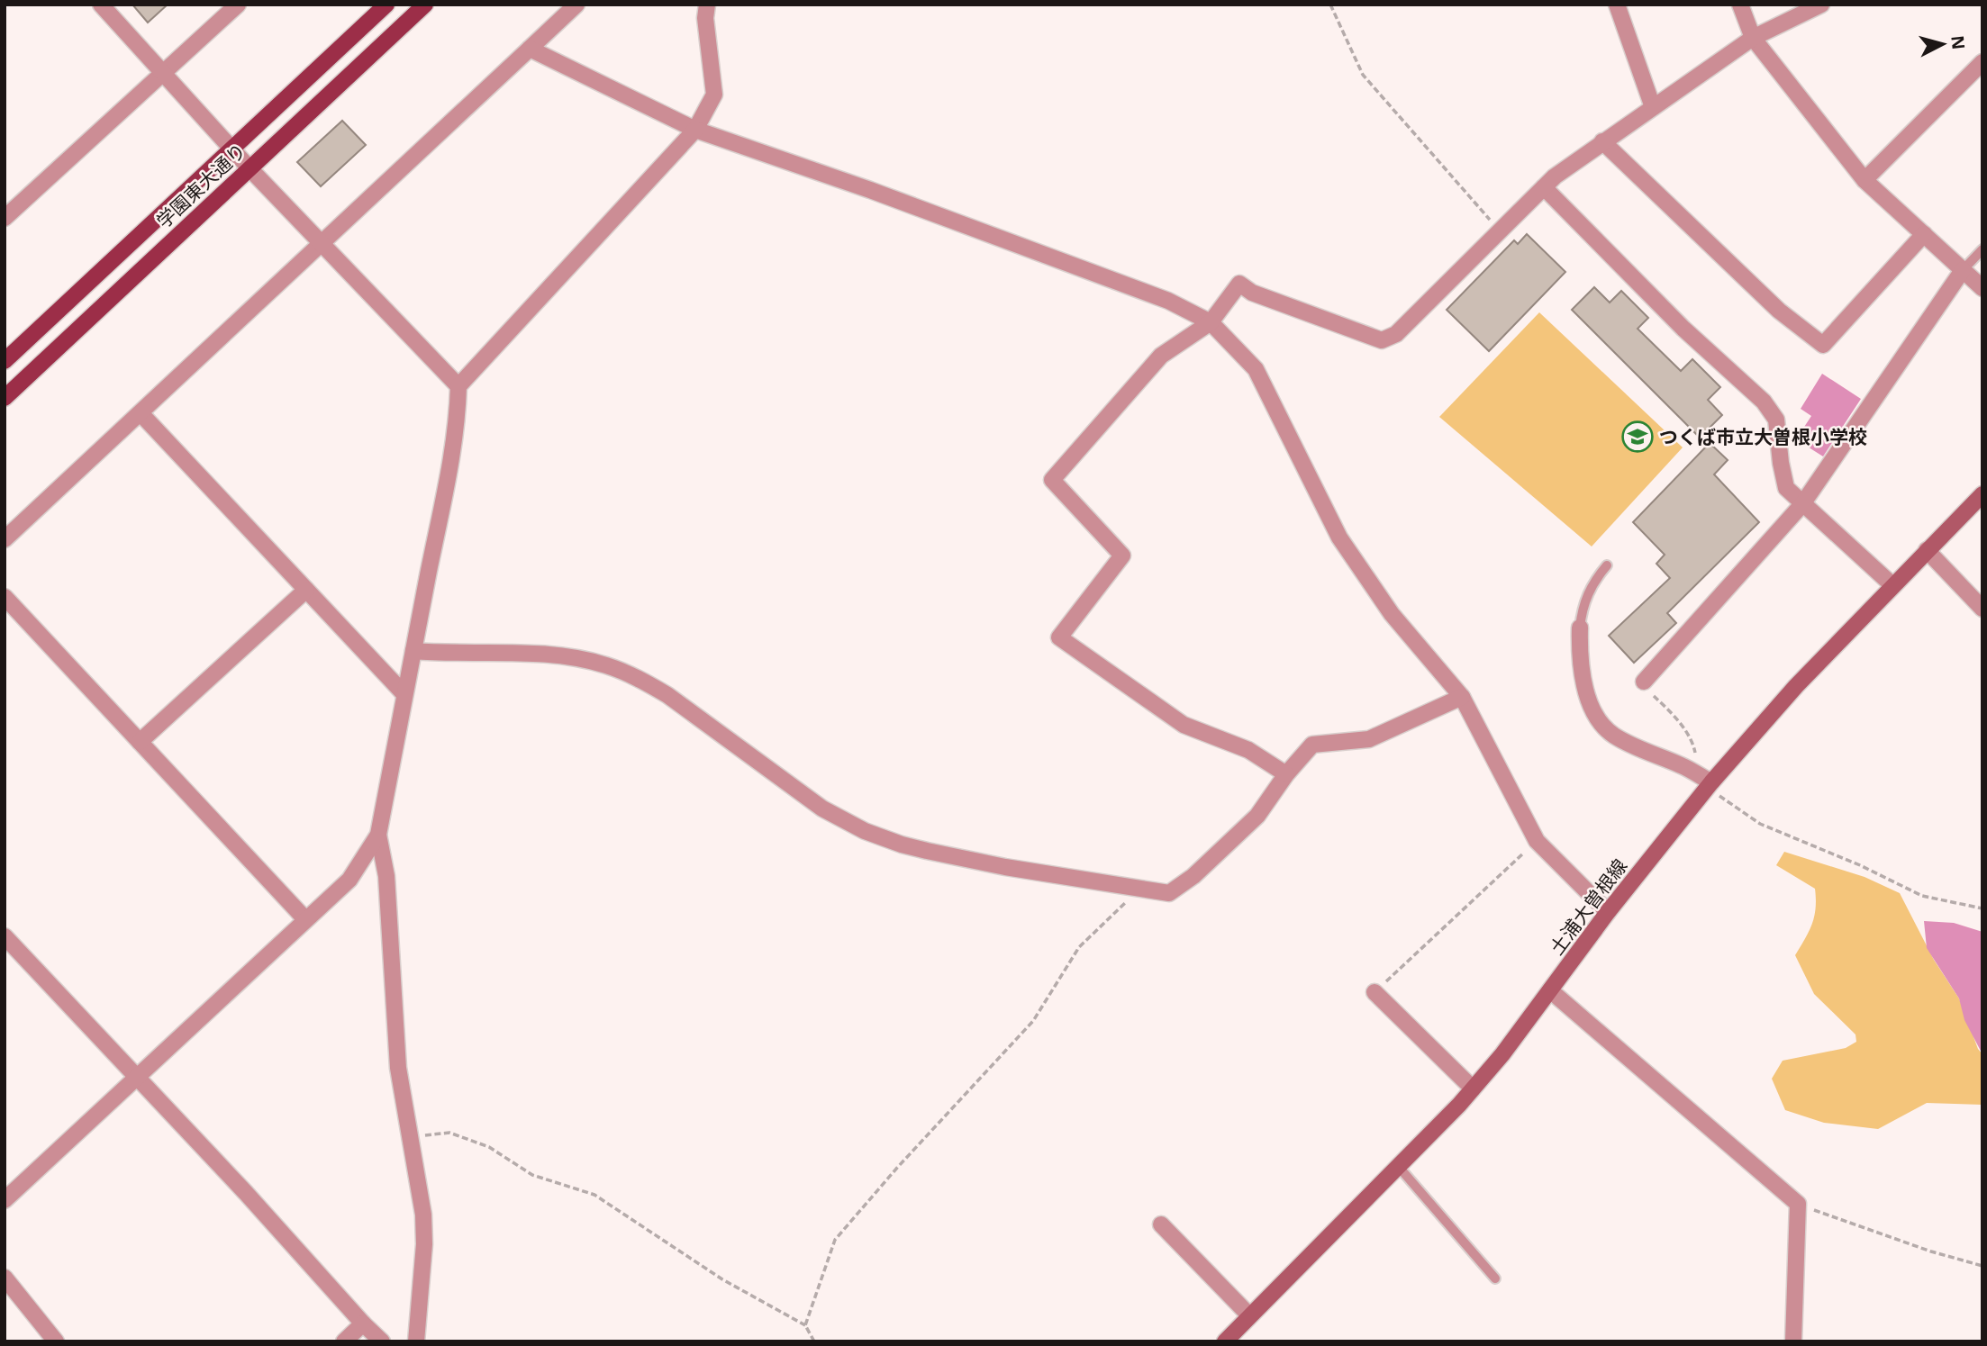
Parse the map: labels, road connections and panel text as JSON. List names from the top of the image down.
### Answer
{
  "streets": {
    "main road": ["学園東大通り", "土浦大曽根線"]
  },
  "places": {
    "school or university": ["つくば市立大曽根小学校"]
  },
  "north": "right"
}
